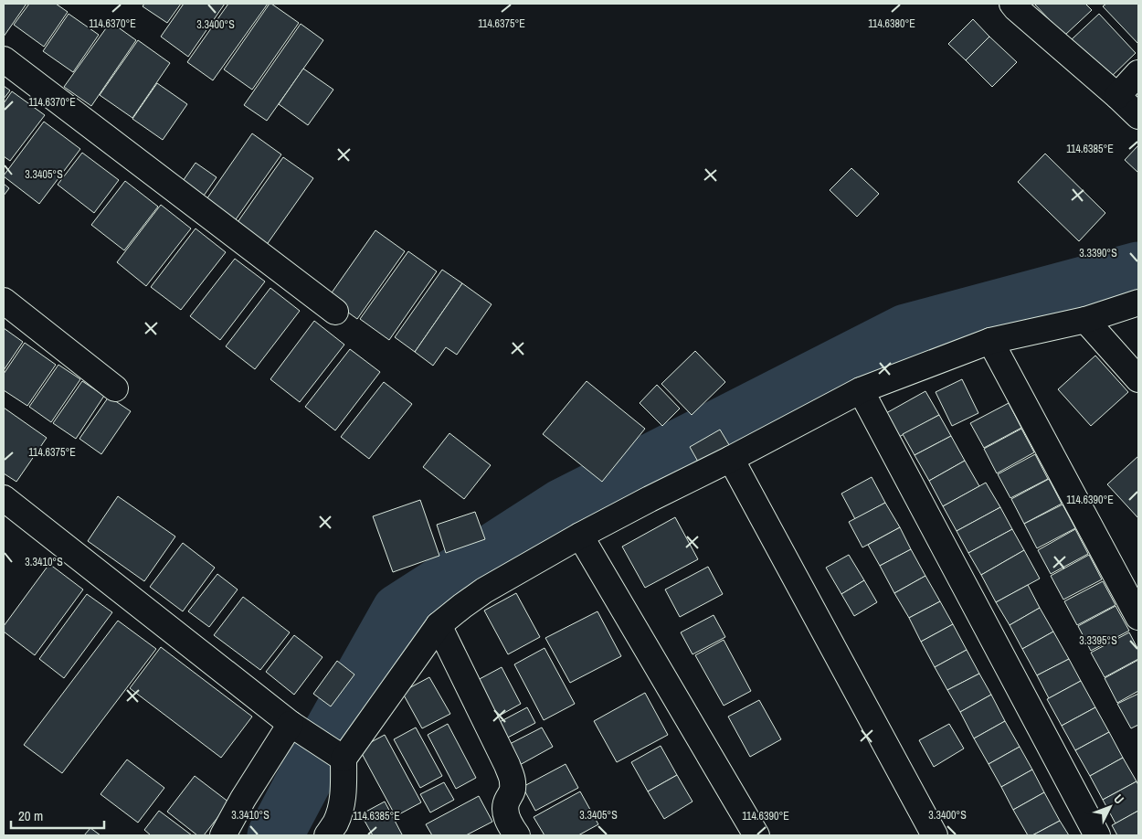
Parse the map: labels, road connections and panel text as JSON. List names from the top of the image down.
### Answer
{
  "scale_bar": "20 m",
  "north": "top right",
  "coordinates": [
    "114.6380°E",
    "114.6370°E",
    "114.6375°E",
    "3.3400°S",
    "114.6385°E",
    "3.3405°S",
    "3.3390°S",
    "114.6390°E",
    "3.3410°S",
    "3.3395°S"
  ]
}
